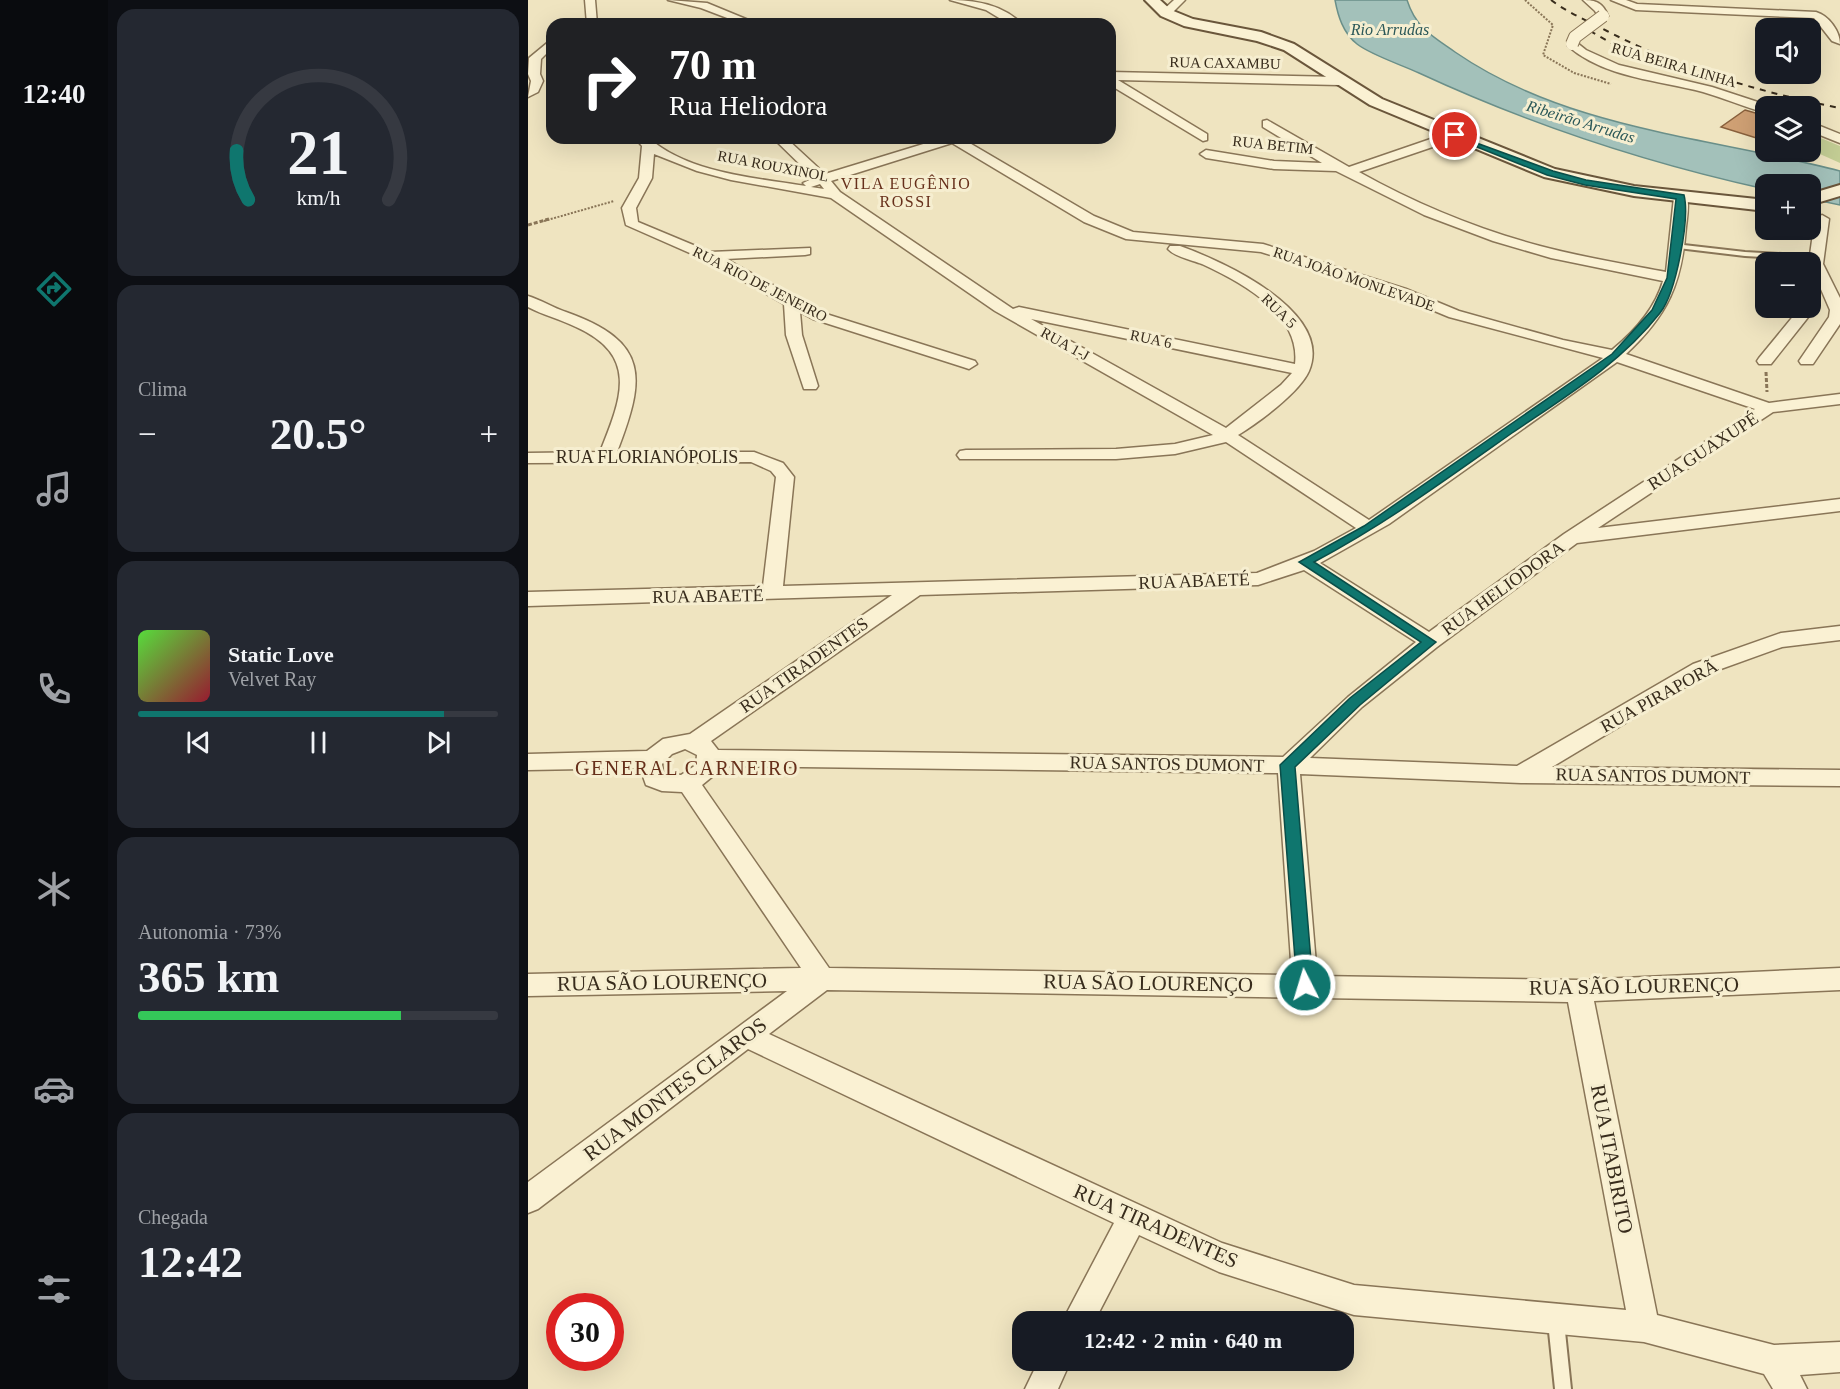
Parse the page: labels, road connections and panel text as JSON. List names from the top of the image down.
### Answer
{
  "streets": {
    "street": [
      "RUA CAXAMBU",
      "RUA BEIRA LINHA",
      "RUA BETIM",
      "RUA ROUXINOL",
      "RUA JOÃO MONLEVADE",
      "RUA RIO DE JENEIRO",
      "RUA 5",
      "RUA 6",
      "RUA 1-J",
      "RUA GUAXUPÉ",
      "RUA FLORIANÓPOLIS",
      "RUA ABAETÉ",
      "RUA HELIODORA",
      "RUA TIRADENTES",
      "RUA PIRAPORÃ",
      "RUA SANTOS DUMONT",
      "RUA SÃO LOURENÇO",
      "RUA MONTES CLAROS",
      "RUA ITABIRITO"
    ]
  },
  "crossings": [
    ["RUA ROUXINOL", "RUA 1-J"],
    ["RUA JOÃO MONLEVADE", "RUA 5"],
    ["RUA JOÃO MONLEVADE", "RUA GUAXUPÉ"],
    ["RUA JOÃO MONLEVADE", "RUA ABAETÉ"],
    ["RUA 5", "RUA 6"],
    ["RUA 6", "RUA 1-J"],
    ["RUA 1-J", "RUA ABAETÉ"],
    ["RUA GUAXUPÉ", "RUA HELIODORA"],
    ["RUA FLORIANÓPOLIS", "RUA ABAETÉ"],
    ["RUA ABAETÉ", "RUA TIRADENTES"],
    ["RUA HELIODORA", "RUA SANTOS DUMONT"],
    ["RUA TIRADENTES", "RUA SANTOS DUMONT"],
    ["RUA TIRADENTES", "RUA MONTES CLAROS"],
    ["RUA TIRADENTES", "RUA ITABIRITO"],
    ["RUA PIRAPORÃ", "RUA SANTOS DUMONT"],
    ["RUA SÃO LOURENÇO", "RUA MONTES CLAROS"],
    ["RUA SÃO LOURENÇO", "RUA ITABIRITO"]
  ],
  "districts": ["VILA EUGÊNIO ROSSI", "GENERAL CARNEIRO"],
  "water": ["Rio Arrudas", "Ribeirão Arrudas"],
  "page": {
    "tabs": "12:40",
    "map_buttons": ["+", "−"],
    "turn": ["70 m", "Rua Heliodora"],
    "tile": [
      "Clima",
      ["Autonomia · 73%", "365 km"],
      ["Chegada", "12:42"]
    ],
    "heat": ["−", "20.5°", "+"],
    "song": ["Static Love", "Velvet Ray"],
    "limit": "30",
    "trip": "12:42 · 2 min · 640 m",
    "gauge": ["21", "km/h"]
  }
}
